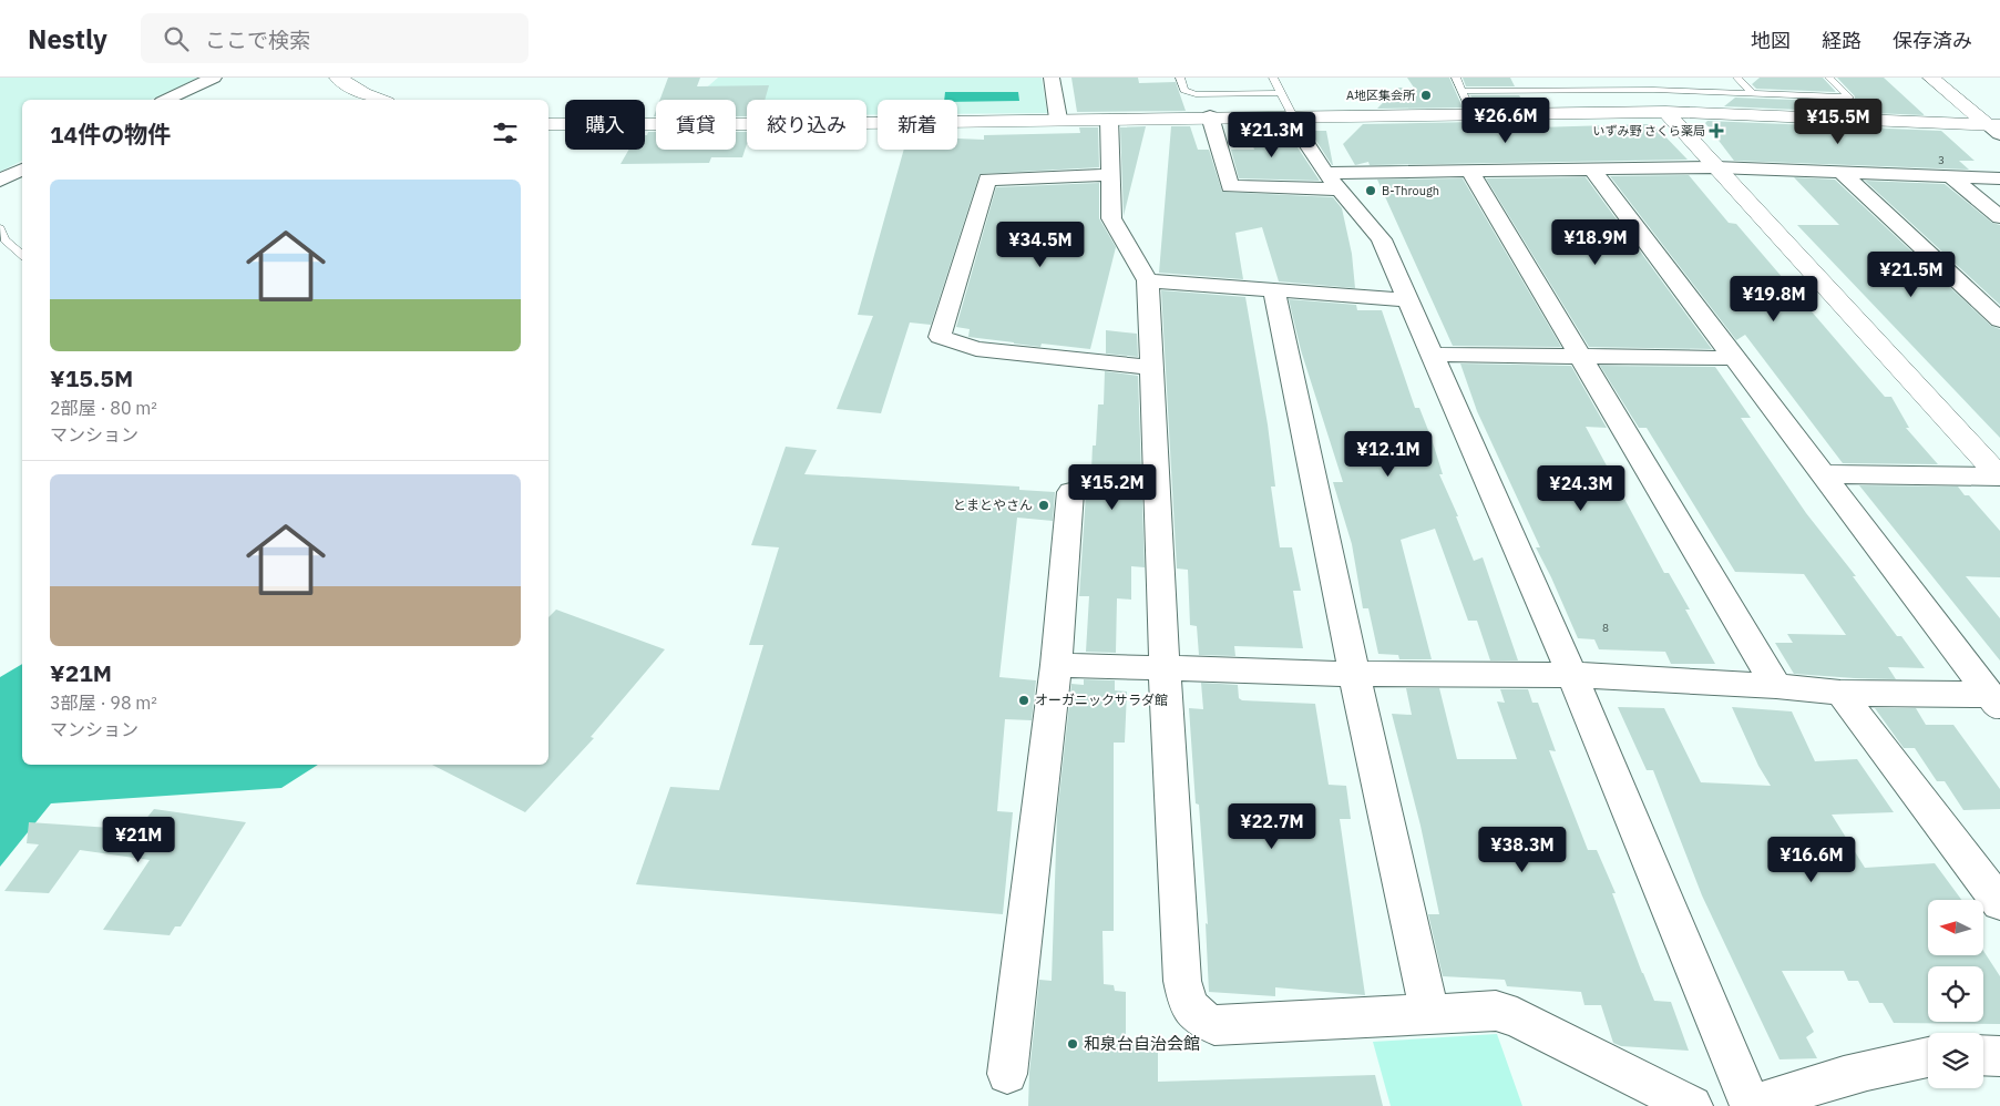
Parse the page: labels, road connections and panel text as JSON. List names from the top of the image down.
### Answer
{
  "places": {
    "other": [
      "A地区集会所",
      "B-Through",
      "とまとやさん",
      "オーガニックサラダ館",
      "和泉台自治会館"
    ],
    "health": ["いずみ野 さくら薬局"]
  },
  "house_numbers": ["3", "8"],
  "north": "left",
  "page": {
    "header": "Nestly",
    "search": "ここで検索",
    "nav": ["地図", "経路", "保存済み"],
    "price": [
      "¥26.6M",
      "¥15.5M",
      "¥21.3M",
      "¥18.9M",
      "¥34.5M",
      "¥21.5M",
      "¥19.8M",
      "¥12.1M",
      "¥15.2M",
      "¥24.3M",
      "¥22.7M",
      "¥21M",
      "¥38.3M",
      "¥16.6M"
    ],
    "chip": [
      "購入",
      "賃貸",
      "絞り込み",
      "新着"
    ],
    "heading": "14件の物件",
    "list": [
      {
        "name": "¥15.5M",
        "note": "2部屋 · 80 m² · マンション"
      },
      {
        "name": "¥21M",
        "note": "3部屋 · 98 m² · マンション"
      }
    ]
  }
}
